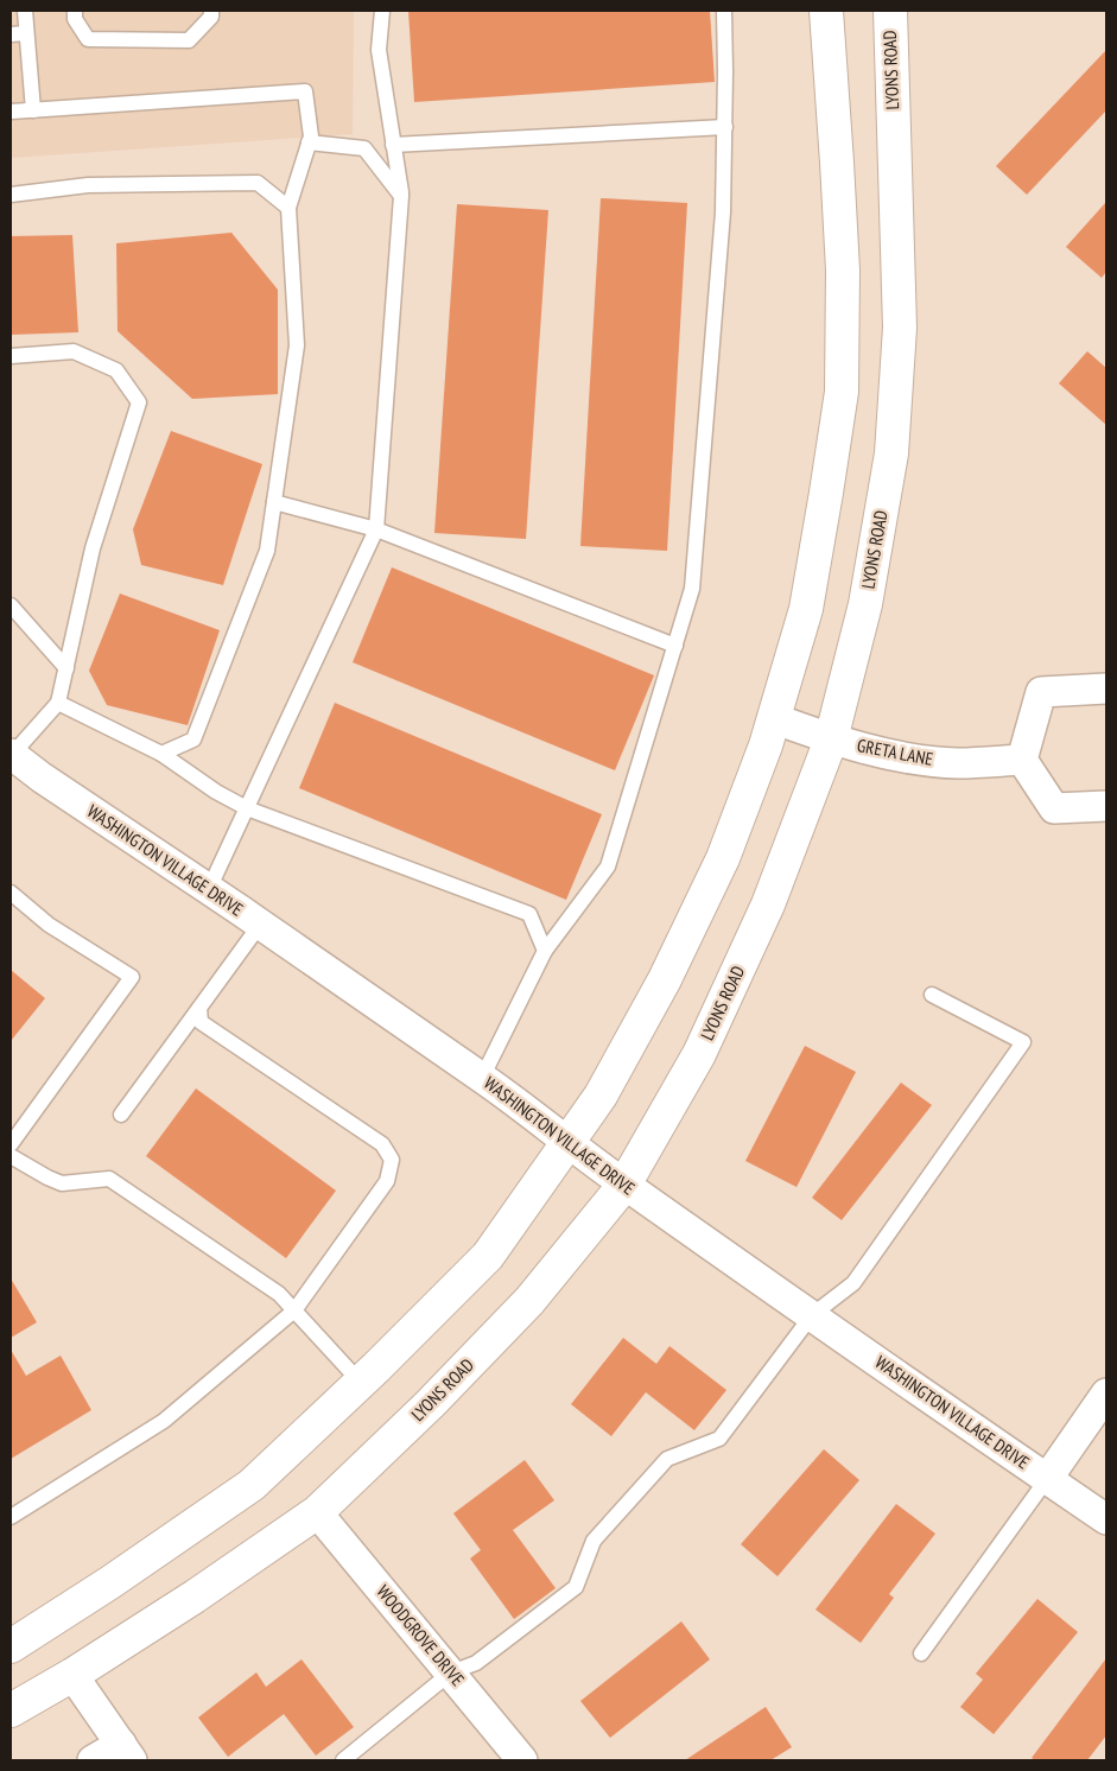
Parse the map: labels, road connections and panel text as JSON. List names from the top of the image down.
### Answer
{
  "streets": {
    "main road": ["LYONS ROAD"],
    "street": ["GRETA LANE", "WASHINGTON VILLAGE DRIVE", "WOODGROVE DRIVE"]
  },
  "crossings": [
    ["LYONS ROAD", "GRETA LANE"],
    ["LYONS ROAD", "WASHINGTON VILLAGE DRIVE"],
    ["LYONS ROAD", "WOODGROVE DRIVE"]
  ]
}
